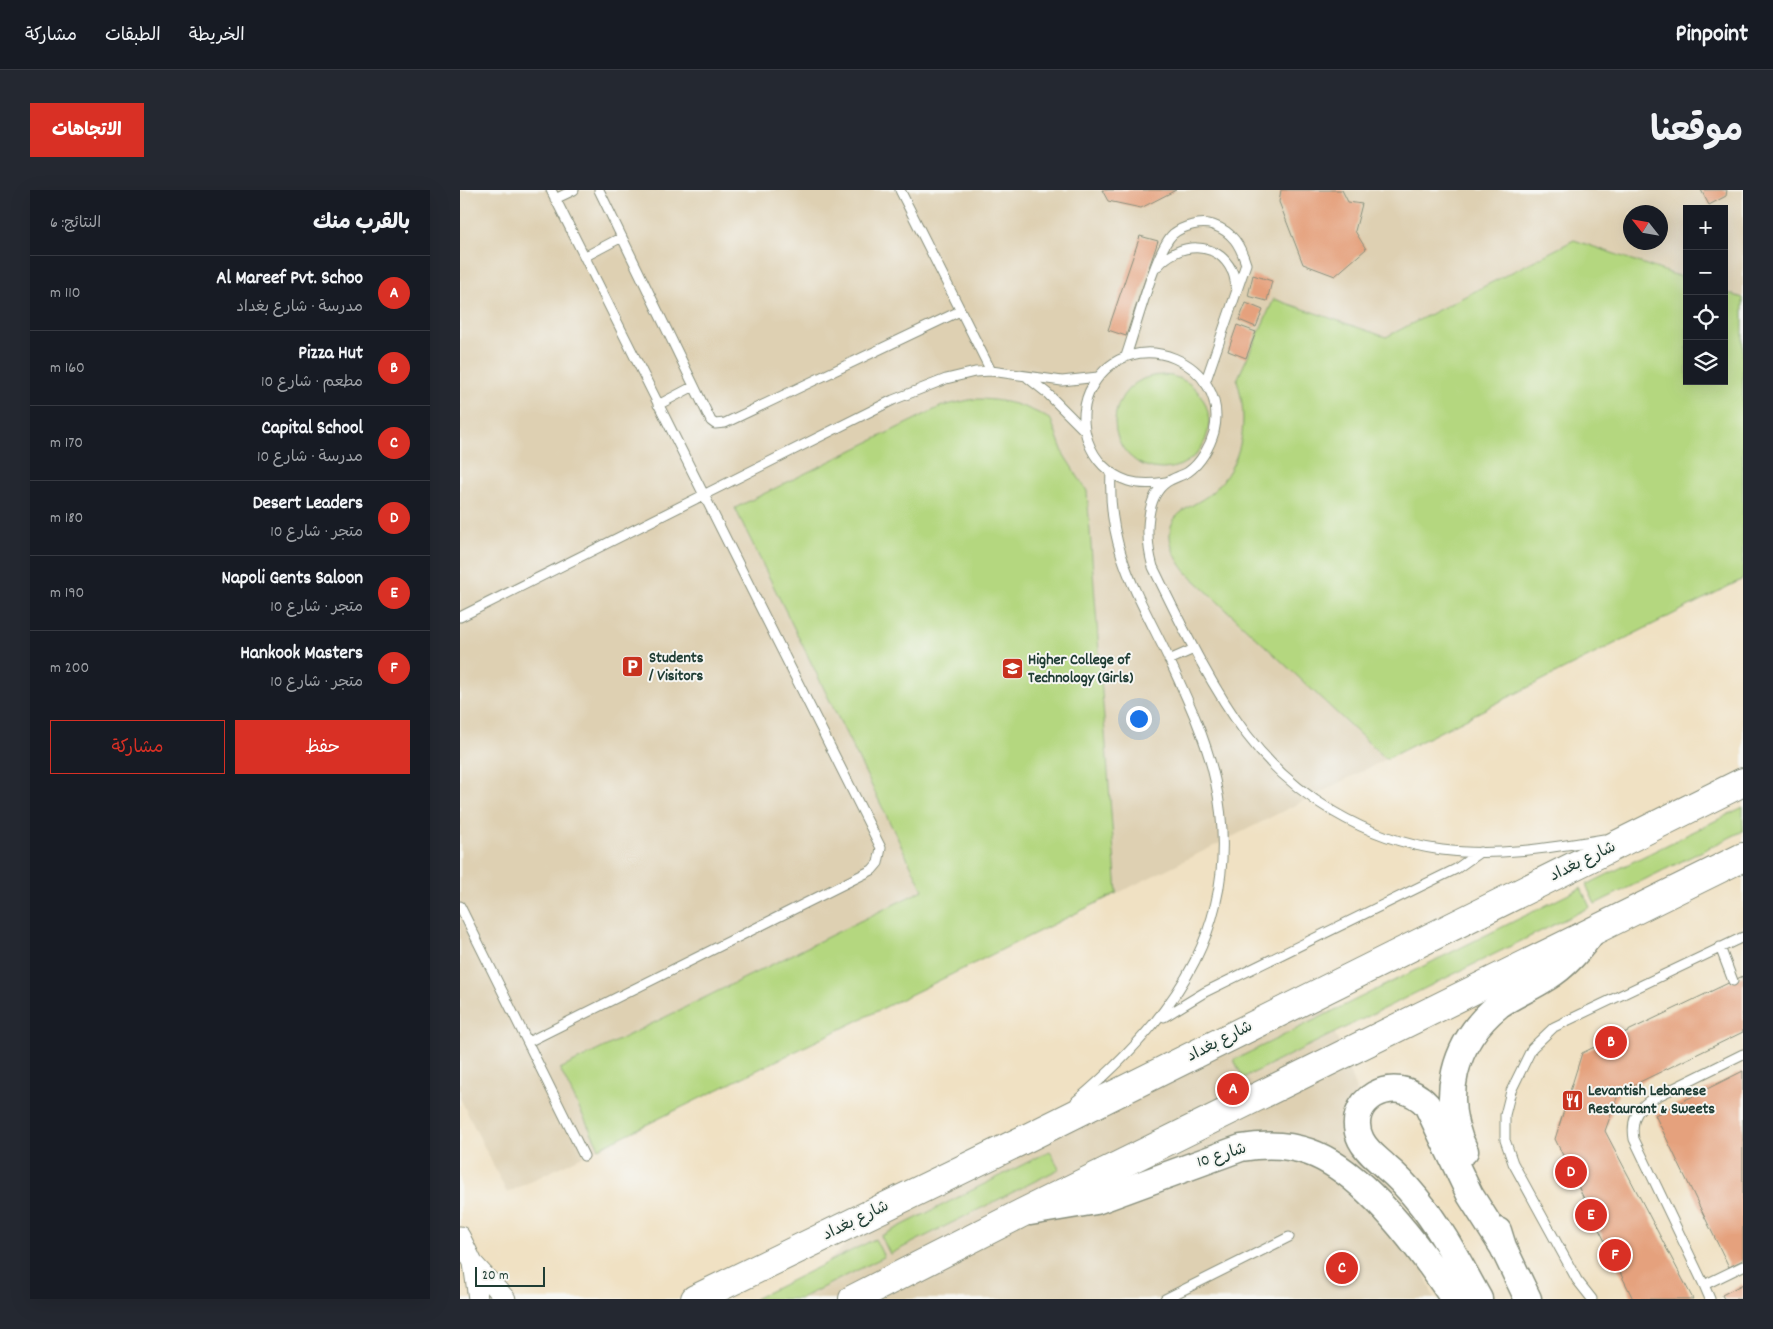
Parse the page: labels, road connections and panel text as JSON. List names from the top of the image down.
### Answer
{
  "streets": {
    "main road": ["شارع بغداد"],
    "street": ["شارع 10"]
  },
  "places": {
    "parking": ["Students / Visitors"],
    "school or university": ["Higher College of Technology (Girls)"],
    "restaurant": ["Levantish Lebanese Restaurant & Sweets"]
  },
  "scale_bar": "20 m",
  "north": "top left",
  "page": {
    "header": "Pinpoint",
    "nav": ["الخريطة", "الطبقات", "مشاركة"],
    "title": "موقعنا",
    "buttons": [
      "الاتجاهات",
      ["حفظ", "مشاركة"]
    ],
    "heading": ["بالقرب منك", "النتائج: 6"],
    "map_buttons": ["+", "−"],
    "list": [
      {
        "mark": "A",
        "name": "Al Mareef Pvt. Schoo",
        "note": "مدرسة · شارع بغداد",
        "value": "110 m"
      },
      {
        "mark": "B",
        "name": "Pizza Hut",
        "note": "مطعم · شارع 10",
        "value": "160 m"
      },
      {
        "mark": "C",
        "name": "Capital School",
        "note": "مدرسة · شارع 10",
        "value": "170 m"
      },
      {
        "mark": "D",
        "name": "Desert Leaders",
        "note": "متجر · شارع 10",
        "value": "180 m"
      },
      {
        "mark": "E",
        "name": "Napoli Gents Saloon",
        "note": "متجر · شارع 10",
        "value": "190 m"
      },
      {
        "mark": "F",
        "name": "Hankook Masters",
        "note": "متجر · شارع 10",
        "value": "200 m"
      }
    ],
    "pins": [
      "B",
      "A",
      "D",
      "E",
      "F",
      "C"
    ],
    "scale": "20 m"
  }
}
